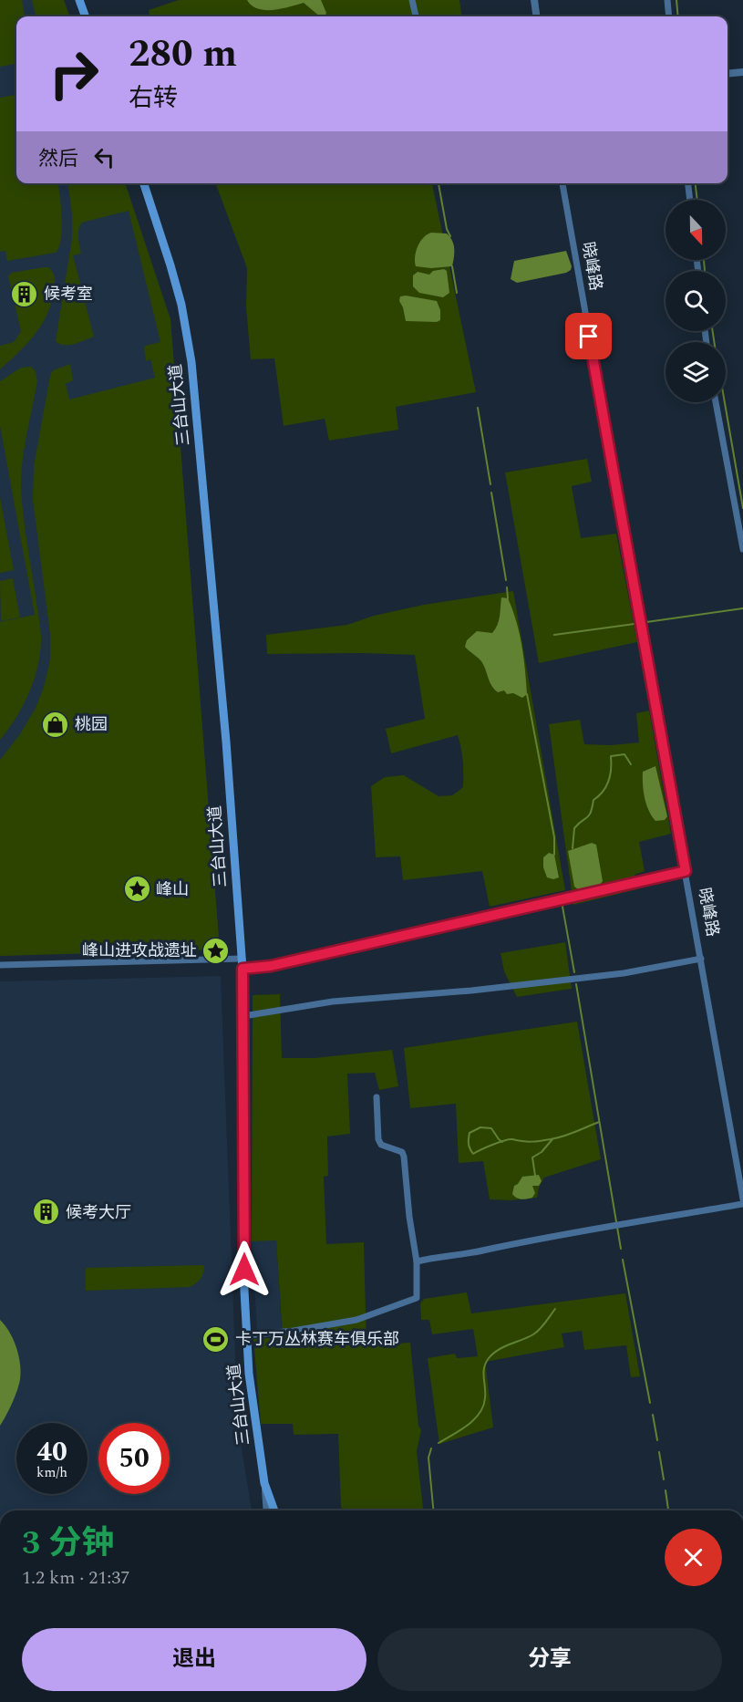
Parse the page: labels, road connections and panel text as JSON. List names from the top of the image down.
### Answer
{
  "streets": {
    "main road": ["三台山大道"],
    "street": ["晓峰路"]
  },
  "places": {
    "building": ["候考室", "候考大厅"],
    "shop": ["桃园"],
    "place": ["峰山", "峰山进攻战遗址"],
    "sports": ["卡丁万丛林赛车俱乐部"]
  },
  "north": "bottom",
  "page": {
    "turn": ["280 m", "右转"],
    "then": "然后",
    "speed": "40 km/h",
    "limit": "50",
    "heading": ["3 分钟", "1.2 km · 21:37"],
    "buttons": ["退出", "分享"]
  }
}
